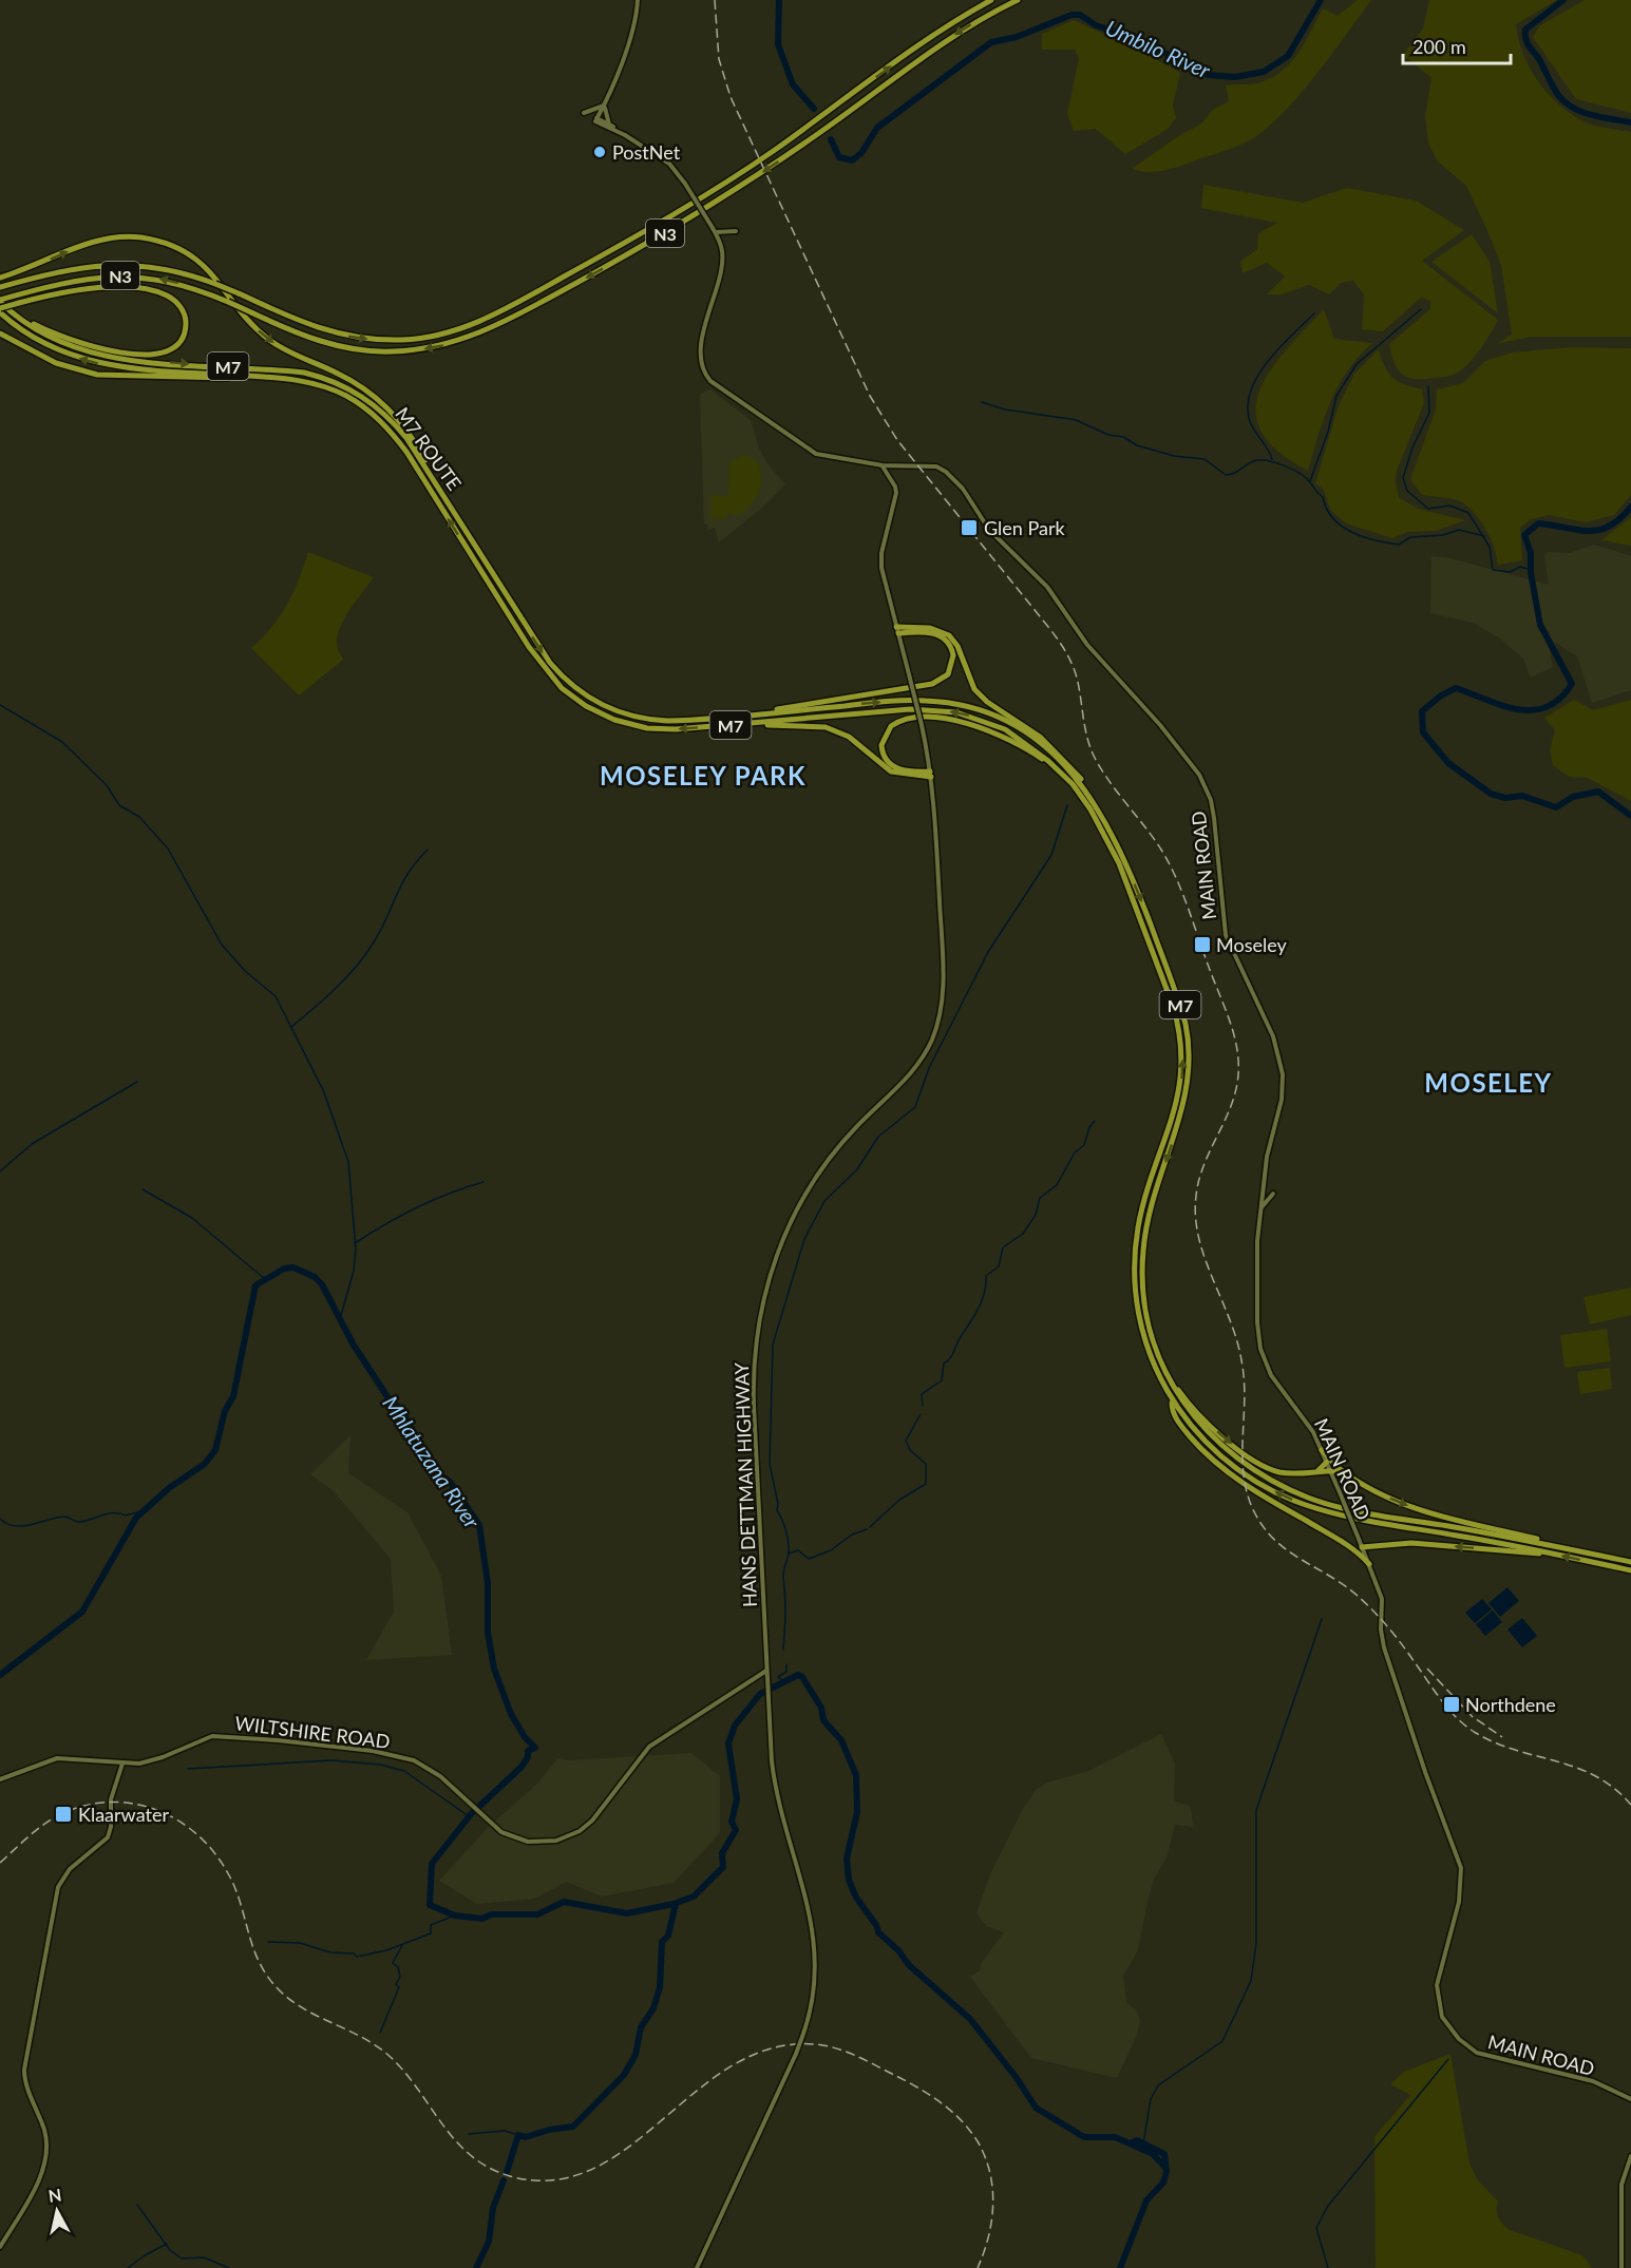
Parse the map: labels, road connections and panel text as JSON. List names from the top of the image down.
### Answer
{
  "streets": {
    "highway": ["N3", "M7", "M7 ROUTE"],
    "street": ["MAIN ROAD", "HANS DETTMAN HIGHWAY", "WILTSHIRE ROAD"]
  },
  "crossings": [
    ["N3", "M7 ROUTE"],
    ["M7", "M7 ROUTE"],
    ["MAIN ROAD", "HANS DETTMAN HIGHWAY"],
    ["HANS DETTMAN HIGHWAY", "WILTSHIRE ROAD"]
  ],
  "districts": ["MOSELEY PARK", "MOSELEY"],
  "water": ["Umbilo River", "Mhlatuzana River"],
  "places": {
    "other": ["PostNet"],
    "transit": [
      "Glen Park",
      "Moseley",
      "Northdene",
      "Klaarwater"
    ]
  },
  "scale_bar": "200 m",
  "north": "top"
}
